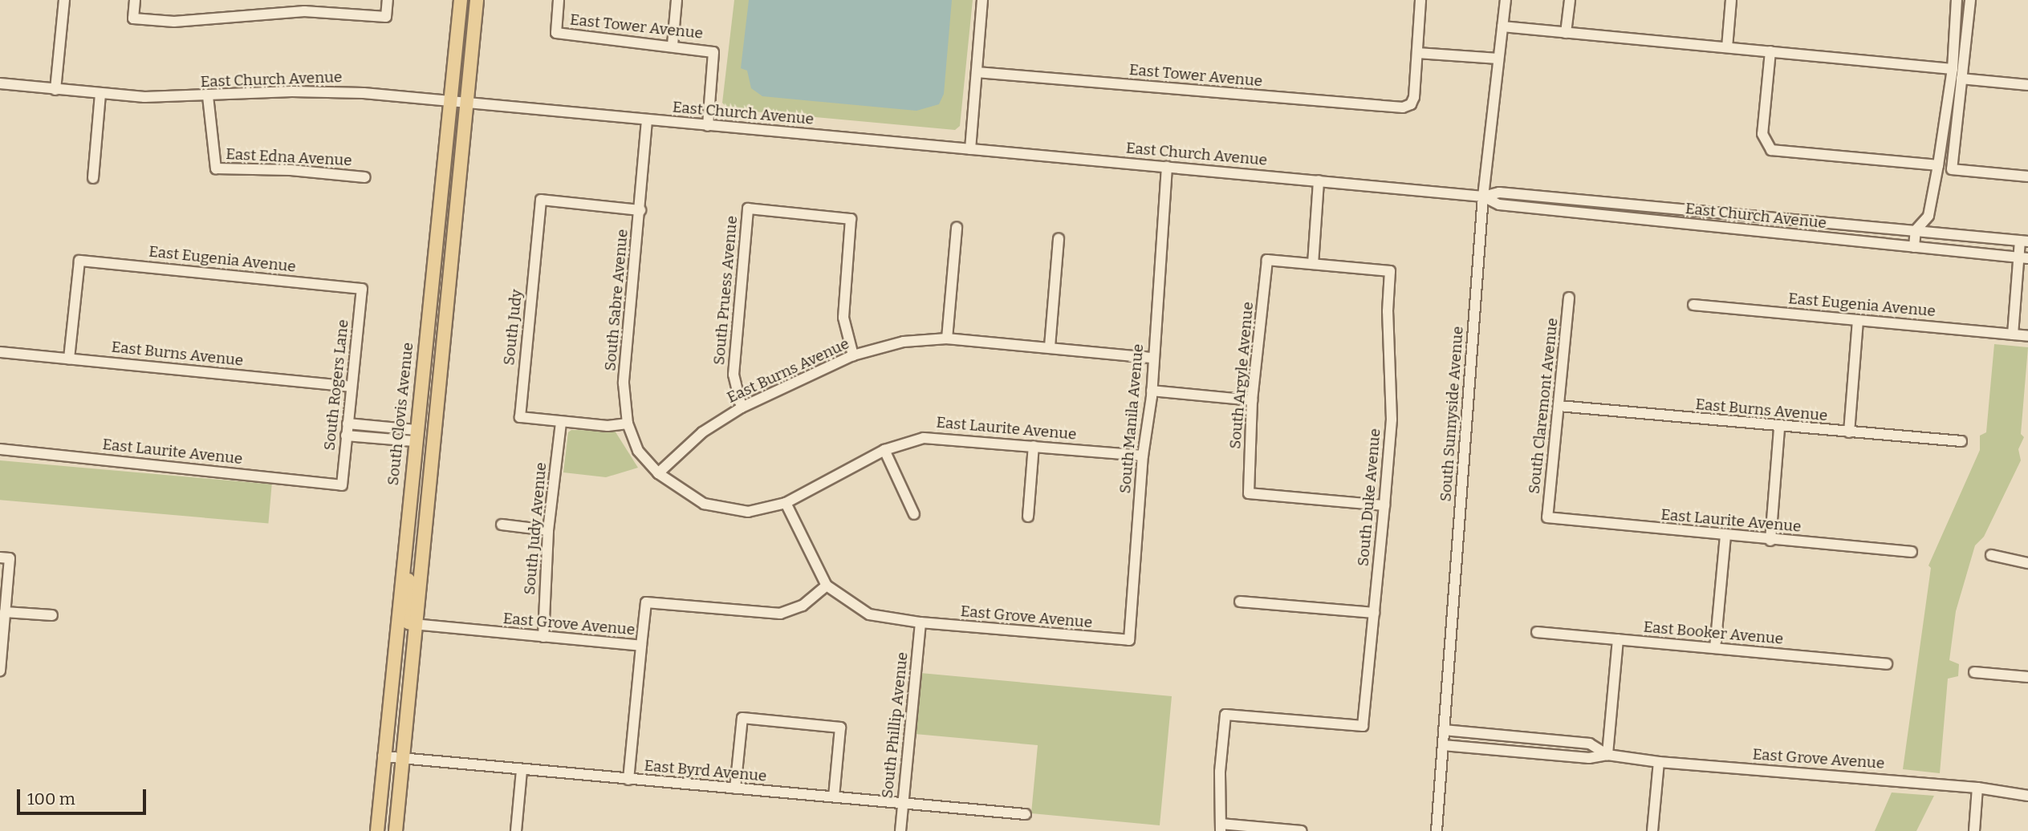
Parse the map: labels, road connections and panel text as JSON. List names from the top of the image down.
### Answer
{
  "streets": {
    "main road": ["South Clovis Avenue"],
    "street": [
      "East Tower Avenue",
      "East Church Avenue",
      "East Edna Avenue",
      "East Eugenia Avenue",
      "South Pruess Avenue",
      "South Sabre Avenue",
      "South Judy",
      "East Burns Avenue",
      "South Argyle Avenue",
      "South Rogers Lane",
      "South Claremont Avenue",
      "South Sunnyside Avenue",
      "South Manila Avenue",
      "East Laurite Avenue",
      "South Duke Avenue",
      "South Judy Avenue",
      "East Grove Avenue",
      "East Booker Avenue",
      "South Phillip Avenue",
      "East Byrd Avenue"
    ]
  },
  "crossings": [
    ["East Tower Avenue", "East Church Avenue"],
    ["East Church Avenue", "East Edna Avenue"],
    ["East Church Avenue", "South Sabre Avenue"],
    ["East Church Avenue", "South Clovis Avenue"],
    ["East Church Avenue", "South Sunnyside Avenue"],
    ["East Church Avenue", "South Manila Avenue"],
    ["East Eugenia Avenue", "East Burns Avenue"],
    ["East Eugenia Avenue", "South Rogers Lane"],
    ["South Pruess Avenue", "East Burns Avenue"],
    ["South Sabre Avenue", "South Judy"],
    ["South Sabre Avenue", "East Burns Avenue"],
    ["South Sabre Avenue", "East Laurite Avenue"],
    ["South Judy", "South Judy Avenue"],
    ["East Burns Avenue", "South Rogers Lane"],
    ["East Burns Avenue", "South Claremont Avenue"],
    ["East Burns Avenue", "South Manila Avenue"],
    ["East Burns Avenue", "East Laurite Avenue"],
    ["South Argyle Avenue", "South Duke Avenue"],
    ["South Rogers Lane", "East Laurite Avenue"],
    ["South Claremont Avenue", "East Laurite Avenue"],
    ["South Clovis Avenue", "East Byrd Avenue"],
    ["South Sunnyside Avenue", "East Grove Avenue"],
    ["South Manila Avenue", "East Laurite Avenue"],
    ["South Manila Avenue", "East Grove Avenue"],
    ["South Judy Avenue", "East Grove Avenue"],
    ["East Grove Avenue", "South Phillip Avenue"],
    ["South Phillip Avenue", "East Byrd Avenue"]
  ],
  "scale_bar": "100 m"
}
